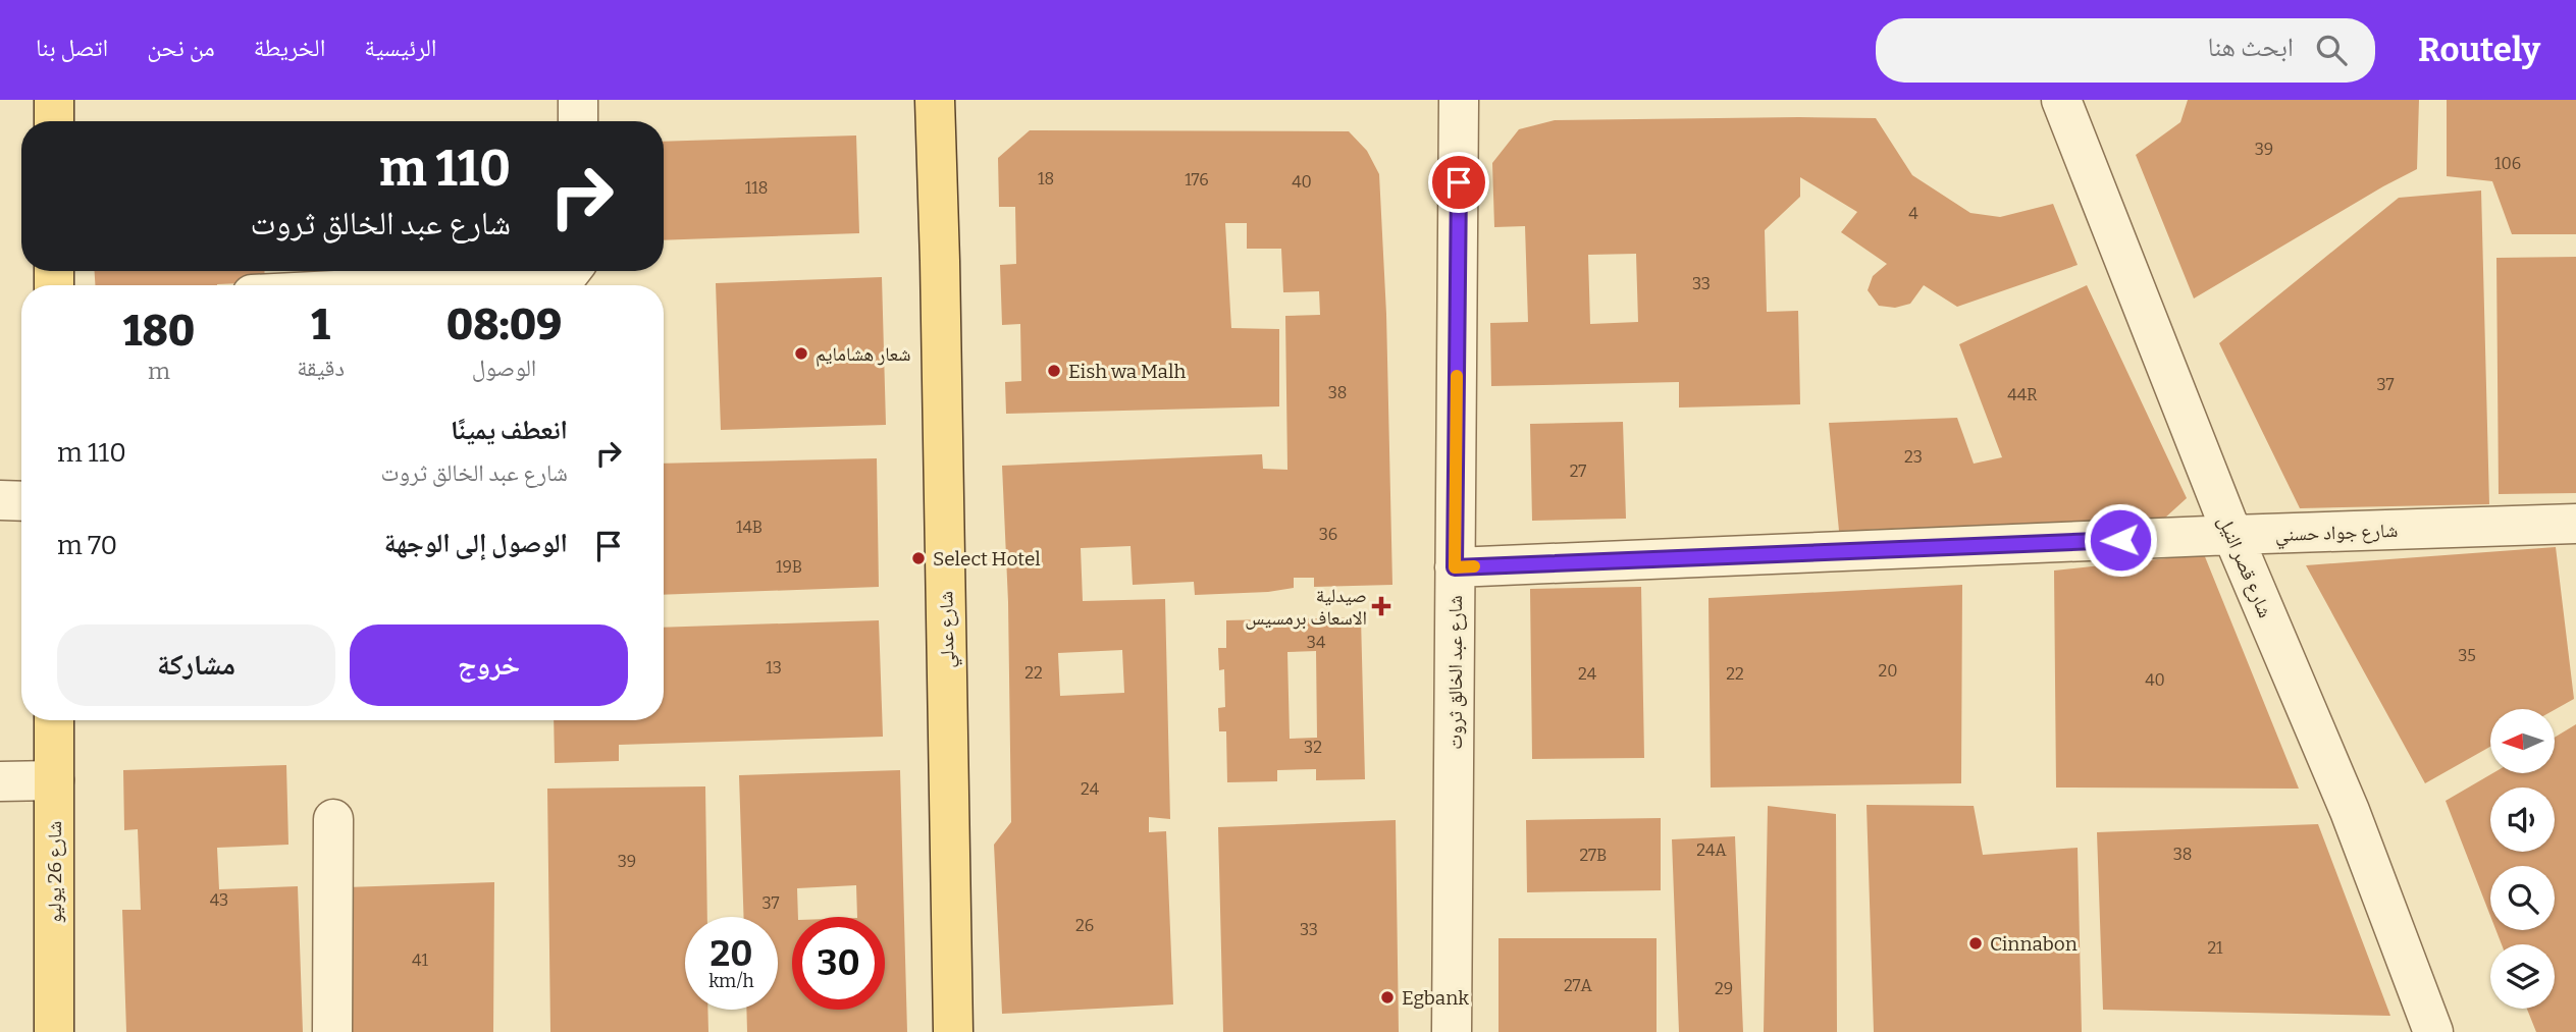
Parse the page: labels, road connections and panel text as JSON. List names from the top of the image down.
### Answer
{
  "streets": {
    "main road": ["شارع عدلي", "شارع 26 يوليو"],
    "street": ["شارع جواد حسني", "شارع قصر النيل", "شارع عبد الخالق ثروت"]
  },
  "crossings": [
    ["شارع جواد حسني", "شارع قصر النيل"],
    ["شارع جواد حسني", "شارع عبد الخالق ثروت"]
  ],
  "places": {
    "other": [
      "شعار هشامايم",
      "Eish wa Malh",
      "Select Hotel",
      "Cinnabon",
      "Egbank"
    ],
    "health": ["صيدلية الاسعاف برمسيس"]
  },
  "house_numbers": [
    "39",
    "106",
    "18",
    "176",
    "40",
    "118",
    "4",
    "33",
    "37",
    "38",
    "44R",
    "23",
    "27",
    "14B",
    "36",
    "19B",
    "34",
    "35",
    "13",
    "20",
    "22",
    "24",
    "22",
    "40",
    "32",
    "24",
    "24A",
    "38",
    "27B",
    "39",
    "43",
    "37",
    "26",
    "33",
    "21",
    "41",
    "27A",
    "29"
  ],
  "north": "left",
  "page": {
    "header": "Routely",
    "search": "ابحث هنا",
    "nav": [
      "الرئيسية",
      "الخريطة",
      "من نحن",
      "اتصل بنا"
    ],
    "turn": ["110 m", "شارع عبد الخالق ثروت"],
    "eta": [
      "08:09",
      "الوصول",
      "1",
      "دقيقة",
      "180",
      "m"
    ],
    "list": [
      {
        "name": "انعطف يمينًا",
        "note": "شارع عبد الخالق ثروت",
        "value": "110 m"
      },
      {
        "name": "الوصول إلى الوجهة",
        "value": "70 m"
      }
    ],
    "buttons": ["خروج", "مشاركة"],
    "speed": "20 km/h",
    "limit": "30"
  }
}
